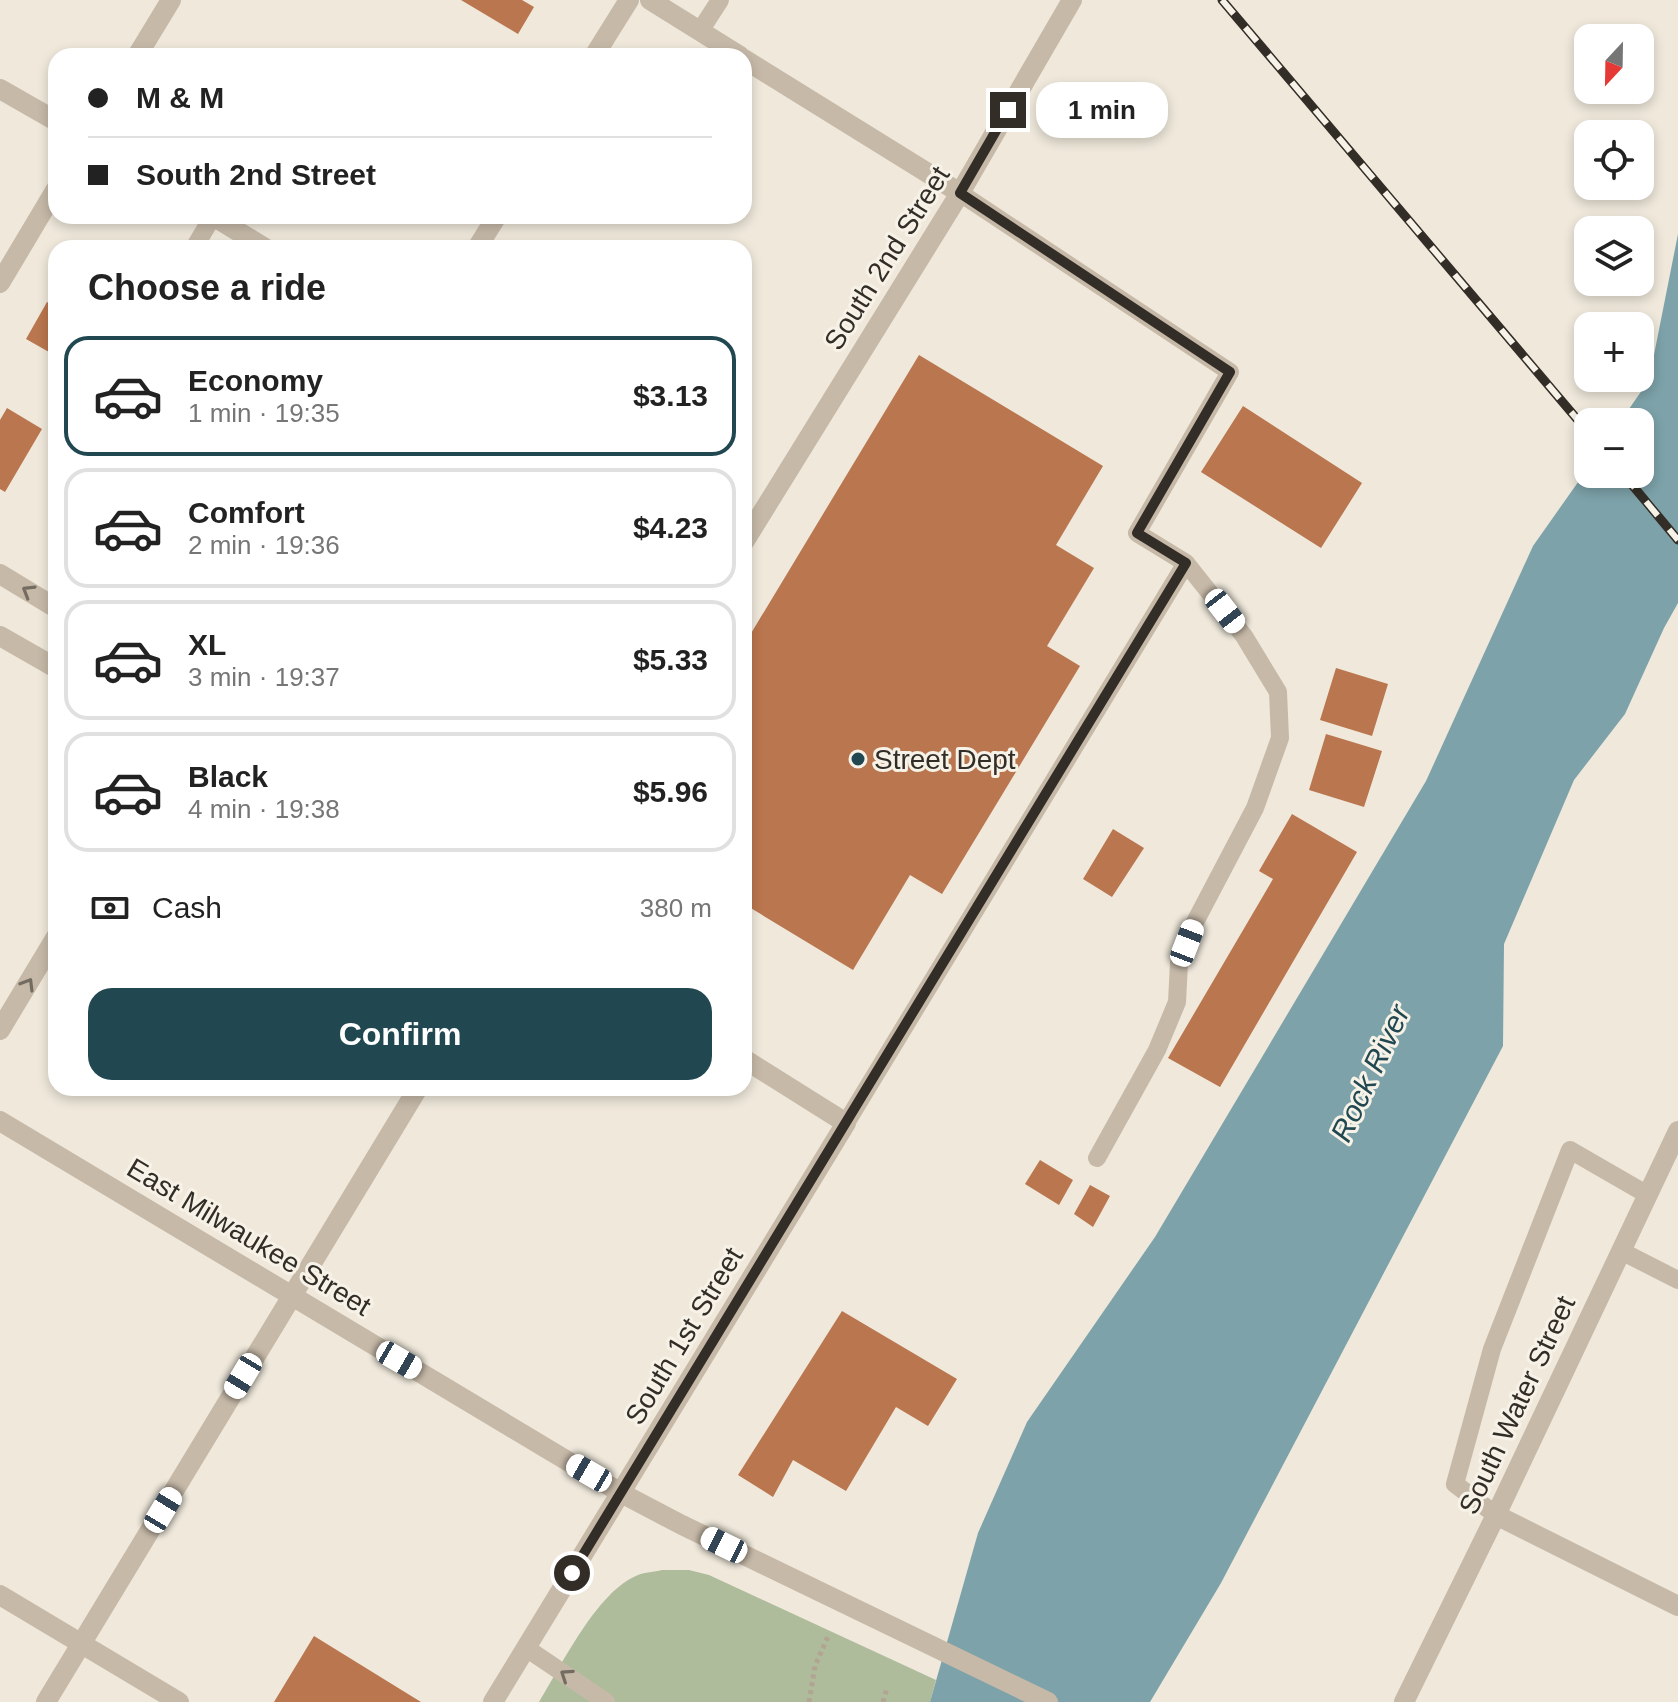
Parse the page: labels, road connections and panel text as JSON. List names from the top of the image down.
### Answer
{
  "streets": {
    "street": [
      "South 2nd Street",
      "East Milwaukee Street",
      "South 1st Street",
      "South Water Street"
    ]
  },
  "crossings": [
    ["East Milwaukee Street", "South 1st Street"]
  ],
  "water": ["Rock River"],
  "places": ["Street Dept"],
  "north": "bottom",
  "page": {
    "map_buttons": ["+", "−"],
    "banner": ["M & M", "South 2nd Street"],
    "bubble": "1 min",
    "heading": "Choose a ride",
    "list": [
      {
        "name": "Economy",
        "note": "1 min · 19:35",
        "value": "$3.13"
      },
      {
        "name": "Comfort",
        "note": "2 min · 19:36",
        "value": "$4.23"
      },
      {
        "name": "XL",
        "note": "3 min · 19:37",
        "value": "$5.33"
      },
      {
        "name": "Black",
        "note": "4 min · 19:38",
        "value": "$5.96"
      }
    ],
    "pay": ["Cash", "380 m"],
    "buttons": "Confirm"
  }
}
